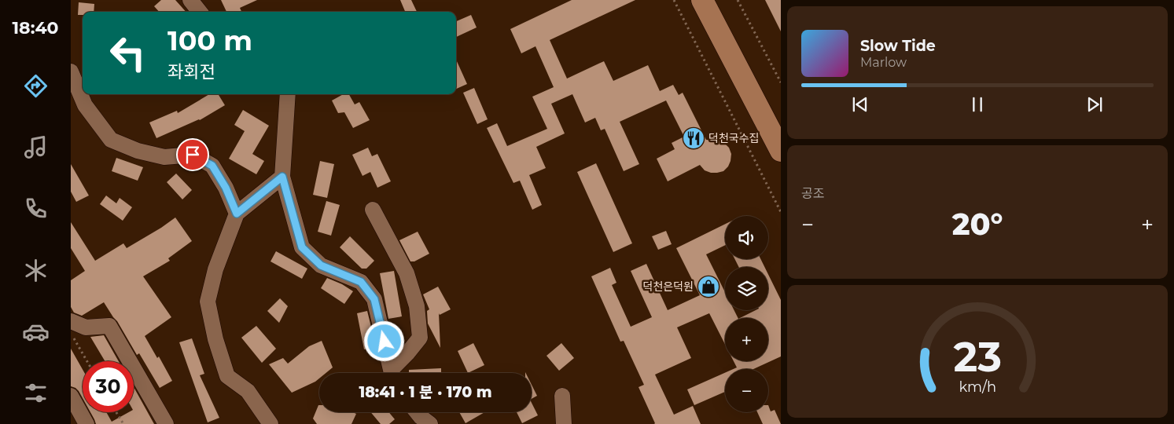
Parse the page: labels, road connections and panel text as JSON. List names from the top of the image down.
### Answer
{
  "places": {
    "restaurant": ["덕천국수집"],
    "shop": ["덕천은덕원"]
  },
  "page": {
    "tabs": "18:40",
    "turn": ["100 m", "좌회전"],
    "song": ["Slow Tide", "Marlow"],
    "tile": "공조",
    "heat": ["−", "20°", "+"],
    "map_buttons": ["+", "−"],
    "limit": "30",
    "trip": "18:41 · 1 분 · 170 m",
    "gauge": ["23", "km/h"]
  }
}
